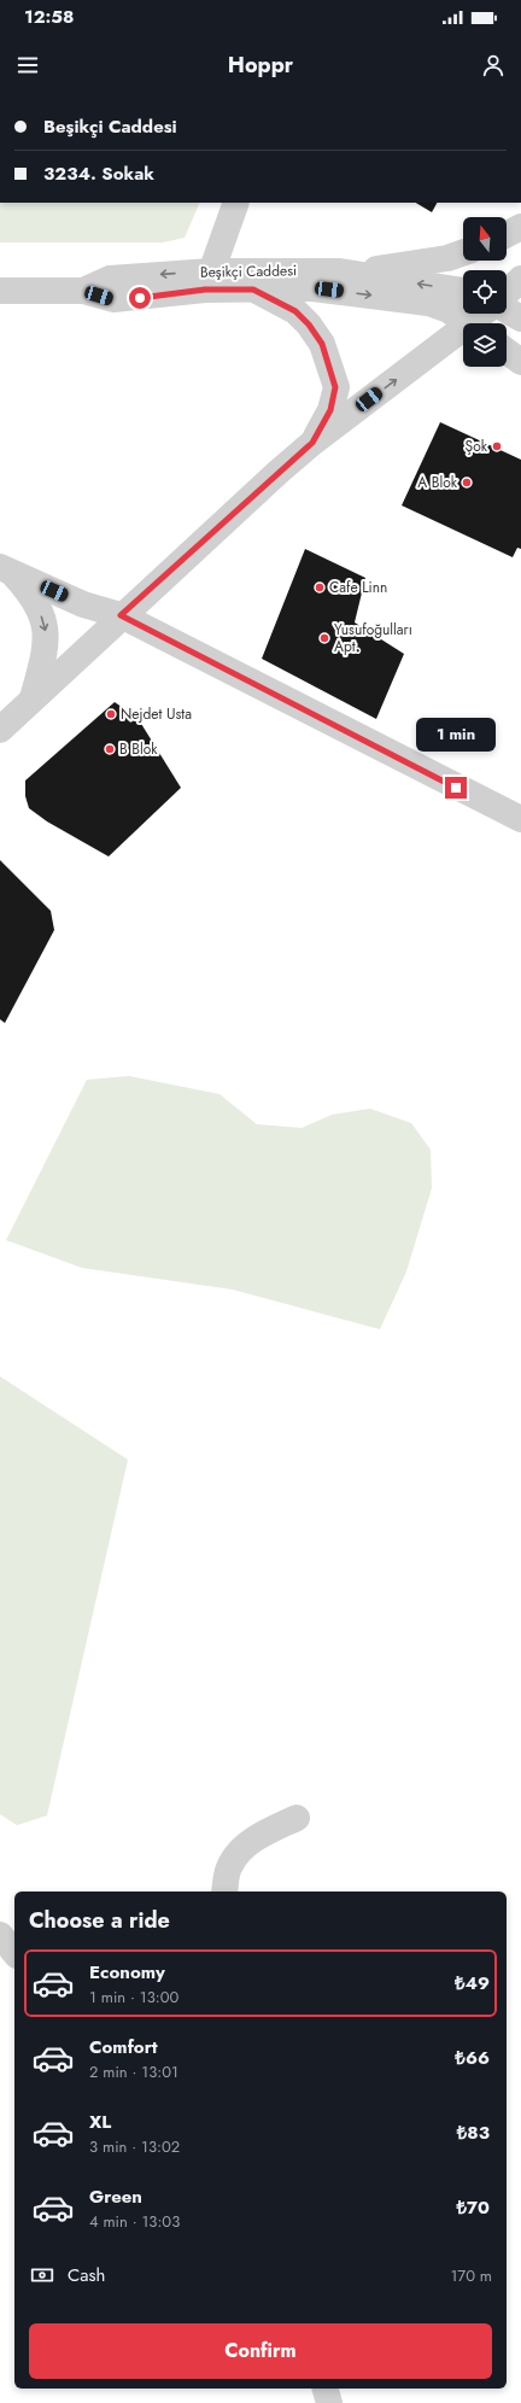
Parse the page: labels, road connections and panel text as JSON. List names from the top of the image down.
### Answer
{
  "streets": {
    "street": ["Beşikçi Caddesi"]
  },
  "places": [
    "Şok",
    "A Blok",
    "Cafe Linn",
    "Yusufoğulları Apt.",
    "Nejdet Usta",
    "B Blok"
  ],
  "north": "top",
  "page": {
    "status": "12:58",
    "header": "Hoppr",
    "banner": ["Beşikçi Caddesi", "3234. Sokak"],
    "bubble": "1 min",
    "heading": "Choose a ride",
    "list": [
      {
        "name": "Economy",
        "note": "1 min · 13:00",
        "value": "₺49"
      },
      {
        "name": "Comfort",
        "note": "2 min · 13:01",
        "value": "₺66"
      },
      {
        "name": "XL",
        "note": "3 min · 13:02",
        "value": "₺83"
      },
      {
        "name": "Green",
        "note": "4 min · 13:03",
        "value": "₺70"
      }
    ],
    "pay": ["Cash", "170 m"],
    "buttons": "Confirm"
  }
}
